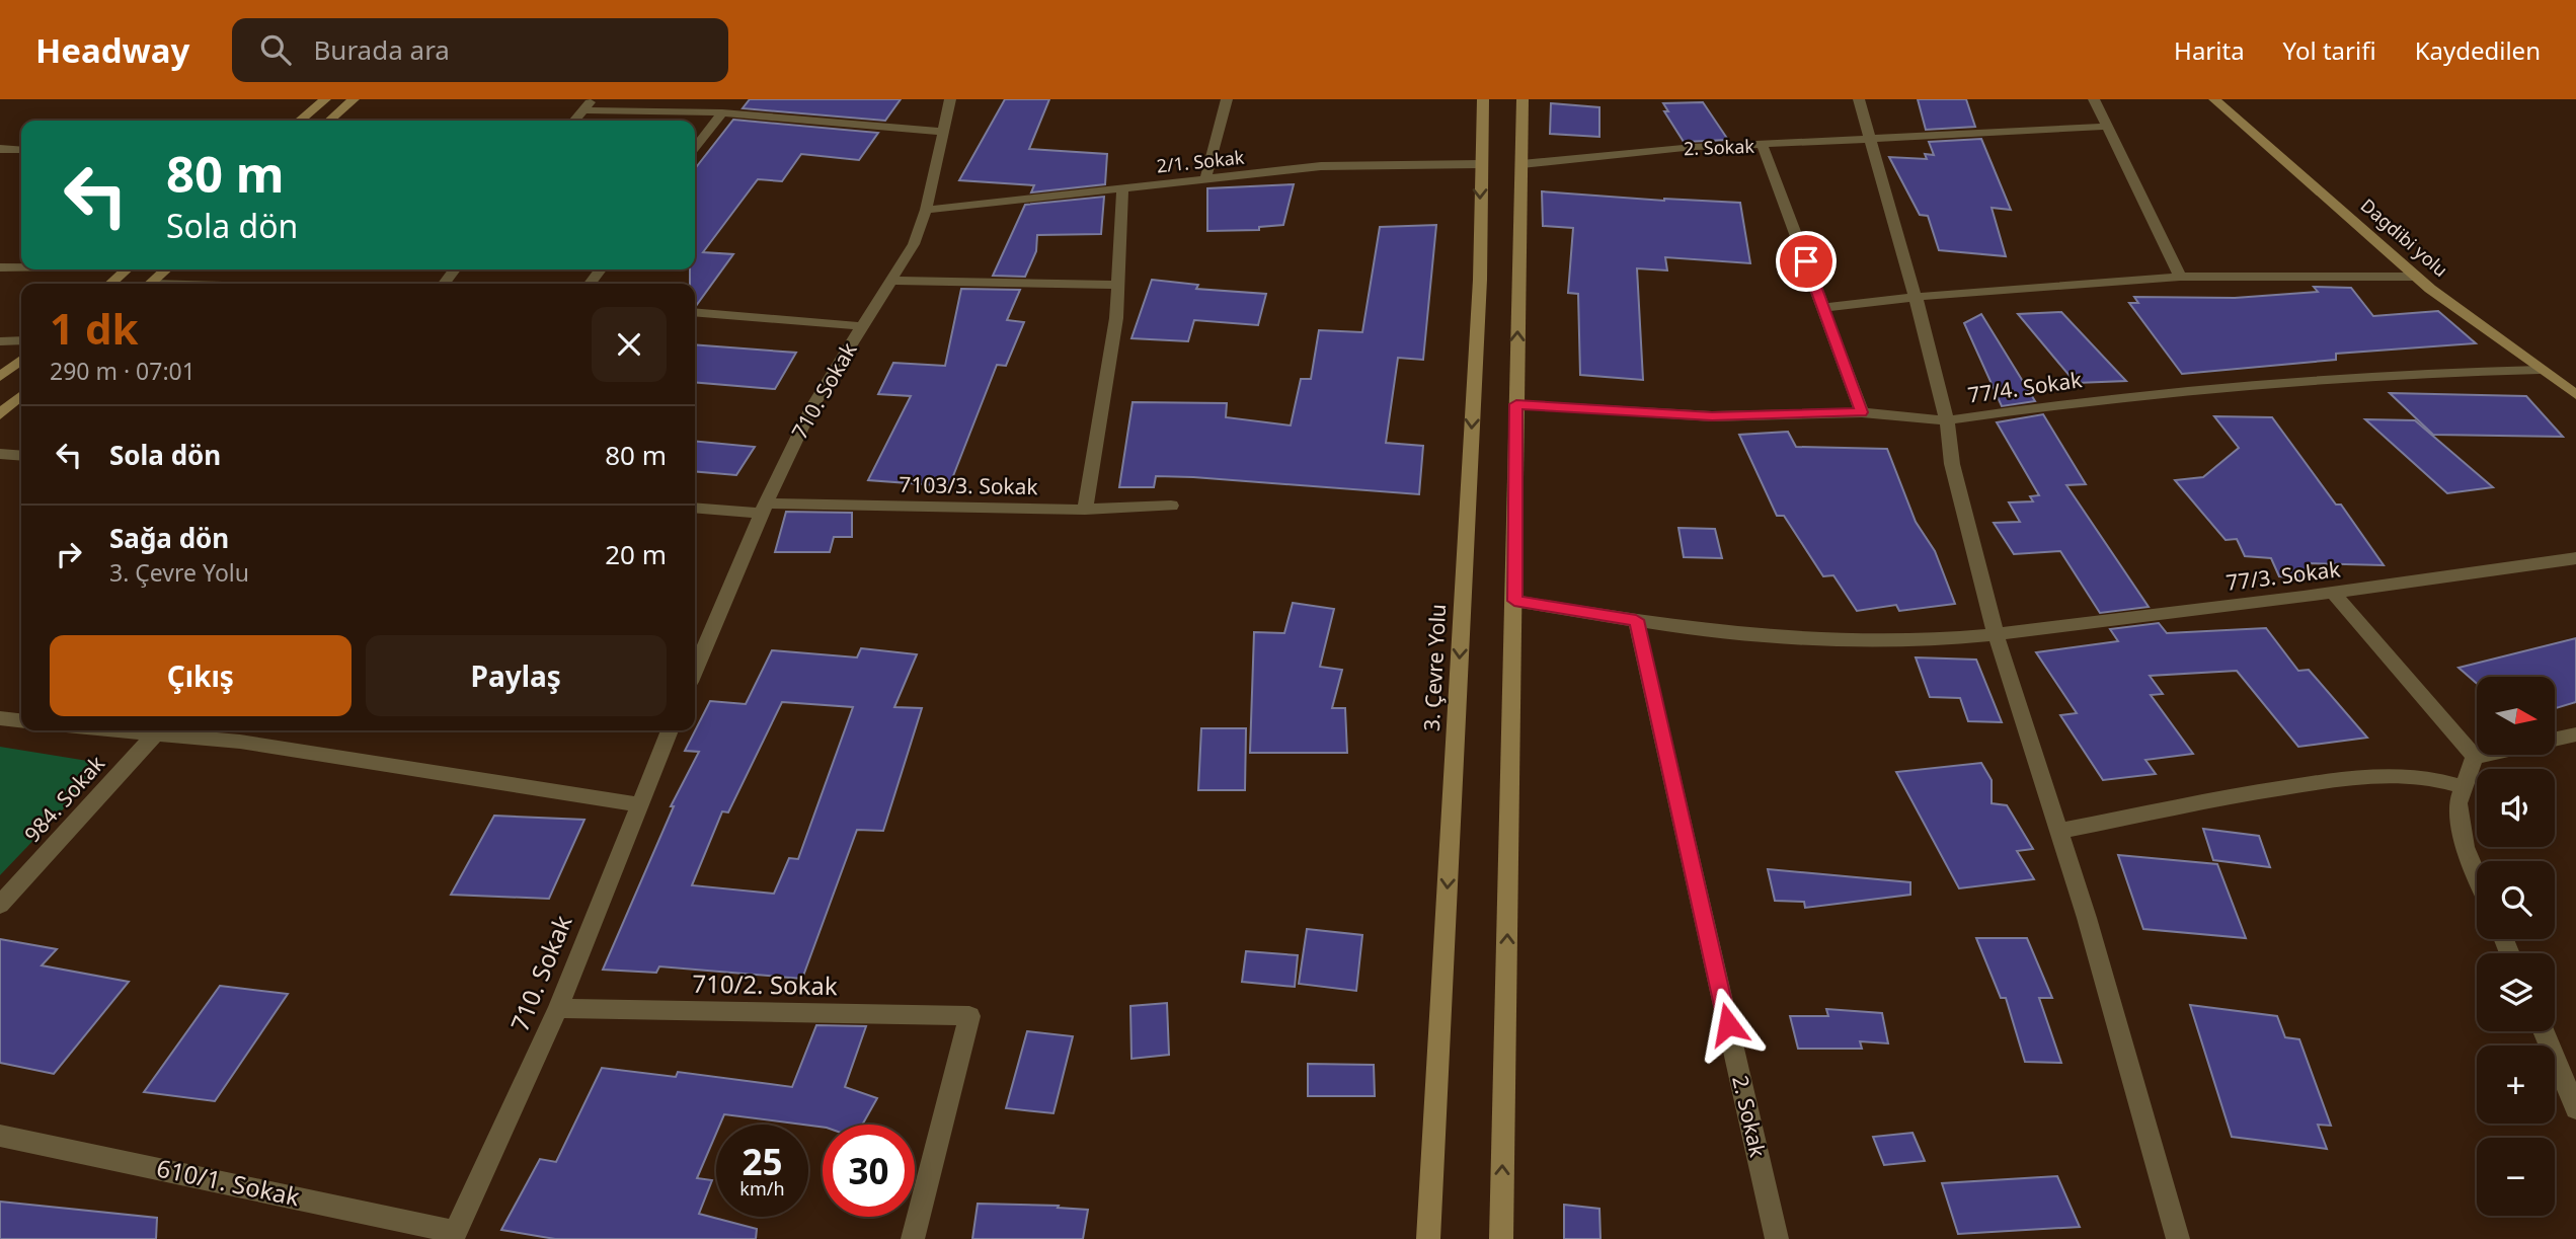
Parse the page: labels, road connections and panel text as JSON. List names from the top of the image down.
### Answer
{
  "streets": {
    "main road": ["Dagdibi yolu", "3. Çevre Yolu"],
    "street": [
      "2. Sokak",
      "2/1. Sokak",
      "77/4. Sokak",
      "710. Sokak",
      "7103/3. Sokak",
      "77/3. Sokak",
      "984. Sokak",
      "710/2. Sokak",
      "610/1. Sokak"
    ]
  },
  "crossings": [
    ["2. Sokak", "77/4. Sokak"],
    ["2. Sokak", "77/3. Sokak"],
    ["2/1. Sokak", "710. Sokak"],
    ["2/1. Sokak", "3. Çevre Yolu"],
    ["Dagdibi yolu", "77/4. Sokak"],
    ["710. Sokak", "7103/3. Sokak"],
    ["710. Sokak", "710/2. Sokak"],
    ["710. Sokak", "610/1. Sokak"]
  ],
  "north": "right",
  "page": {
    "header": "Headway",
    "search": "Burada ara",
    "nav": ["Harita", "Yol tarifi", "Kaydedilen"],
    "turn": ["80 m", "Sola dön"],
    "heading": ["1 dk", "290 m · 07:01"],
    "list": [
      {
        "name": "Sola dön",
        "value": "80 m"
      },
      {
        "name": "Sağa dön",
        "note": "3. Çevre Yolu",
        "value": "20 m"
      }
    ],
    "buttons": ["Çıkış", "Paylaş"],
    "map_buttons": ["+", "−"],
    "speed": "25 km/h",
    "limit": "30"
  }
}
